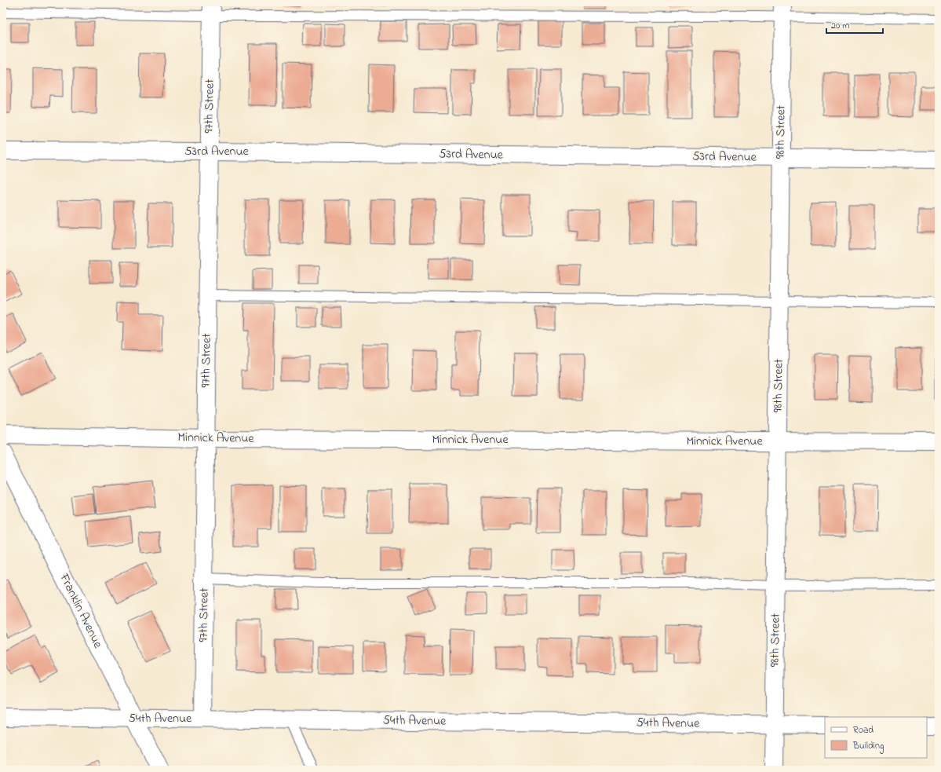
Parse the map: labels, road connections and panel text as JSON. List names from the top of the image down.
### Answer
{
  "streets": {
    "street": [
      "97th Street",
      "98th Street",
      "53rd Avenue",
      "Minnick Avenue",
      "Franklin Avenue",
      "54th Avenue"
    ]
  },
  "crossings": [
    ["97th Street", "53rd Avenue"],
    ["97th Street", "Minnick Avenue"],
    ["97th Street", "54th Avenue"],
    ["98th Street", "53rd Avenue"],
    ["98th Street", "Minnick Avenue"],
    ["98th Street", "54th Avenue"],
    ["Franklin Avenue", "54th Avenue"]
  ],
  "legend": ["Road", "Building"],
  "scale_bar": "20 m"
}
